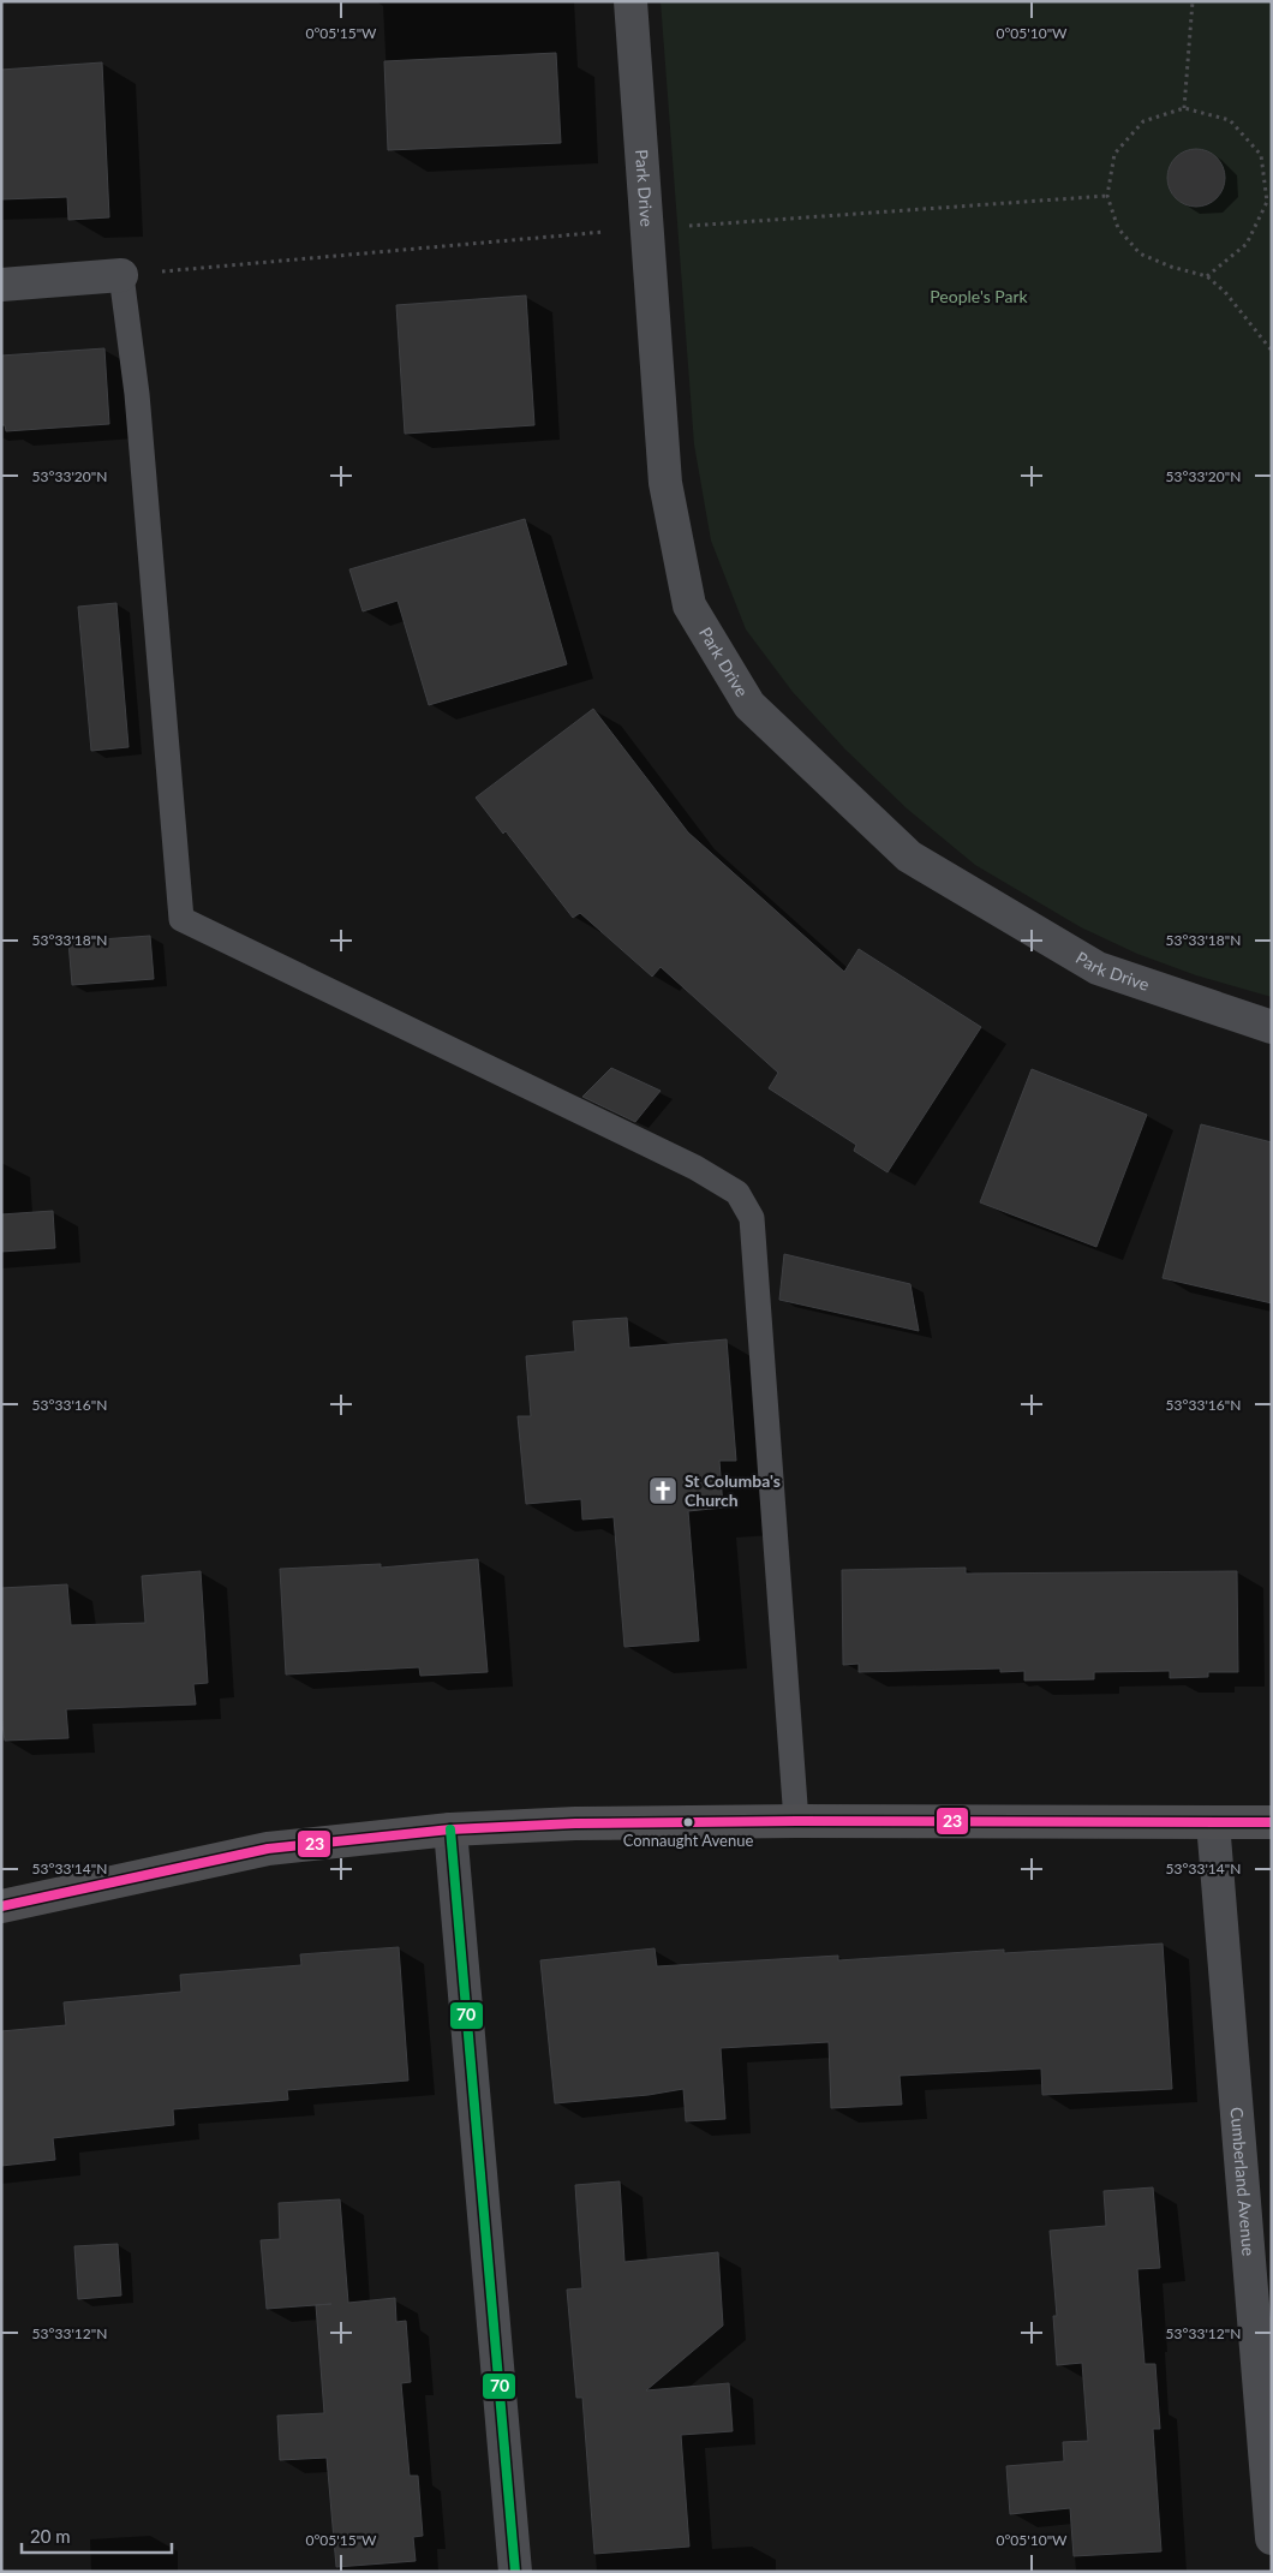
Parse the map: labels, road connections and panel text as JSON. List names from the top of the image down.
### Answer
{
  "streets": {
    "street": ["Park Drive", "Cumberland Avenue"]
  },
  "parks": ["People's Park"],
  "places": {
    "church": ["St Columba's Church"],
    "other": ["Connaught Avenue"]
  },
  "lines": ["transit line 23", "transit line 70"],
  "scale_bar": "20 m",
  "coordinates": [
    "0°05'15\"W",
    "0°05'10\"W",
    "53°33'20\"N",
    "53°33'18\"N",
    "53°33'16\"N",
    "53°33'14\"N",
    "53°33'12\"N"
  ]
}
